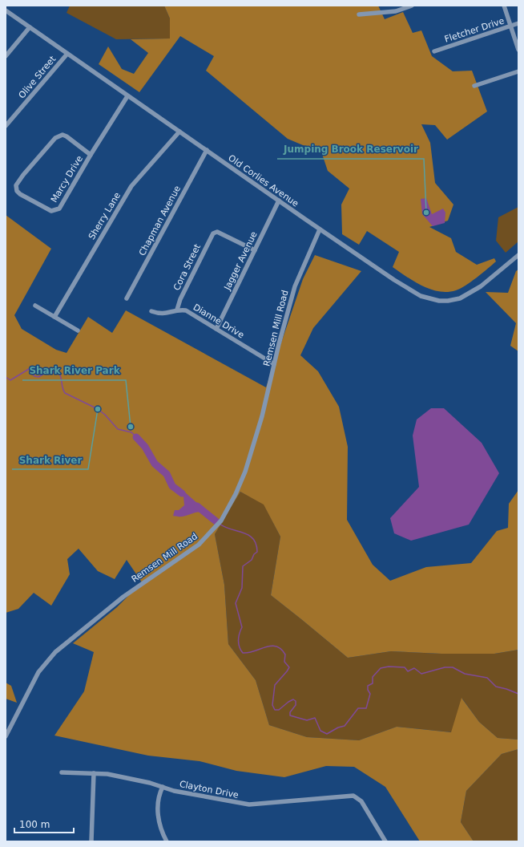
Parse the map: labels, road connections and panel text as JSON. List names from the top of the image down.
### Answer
{
  "streets": {
    "street": [
      "Fletcher Drive",
      "Olive Street",
      "Marcy Drive",
      "Old Corlies Avenue",
      "Sherry Lane",
      "Chapman Avenue",
      "Jagger Avenue",
      "Cora Street",
      "Dianne Drive",
      "Remsen Mill Road",
      "Clayton Drive"
    ]
  },
  "crossings": [
    ["Olive Street", "Old Corlies Avenue"],
    ["Marcy Drive", "Old Corlies Avenue"],
    ["Old Corlies Avenue", "Sherry Lane"],
    ["Old Corlies Avenue", "Chapman Avenue"],
    ["Old Corlies Avenue", "Jagger Avenue"],
    ["Old Corlies Avenue", "Remsen Mill Road"],
    ["Jagger Avenue", "Cora Street"],
    ["Jagger Avenue", "Dianne Drive"],
    ["Cora Street", "Dianne Drive"],
    ["Dianne Drive", "Remsen Mill Road"]
  ],
  "places": ["Jumping Brook Reservoir", "Shark River", "Shark River Park"],
  "scale_bar": "100 m"
}
